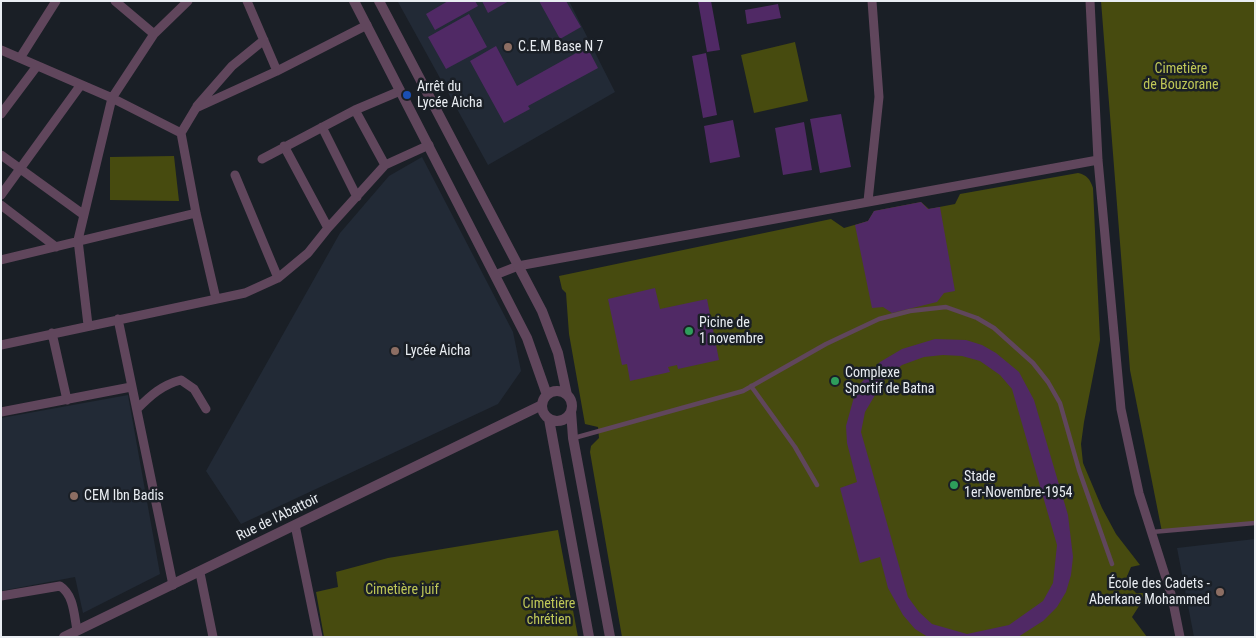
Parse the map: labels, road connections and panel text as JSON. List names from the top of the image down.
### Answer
{
  "streets": {
    "street": ["Rue de l'Abattoir"]
  },
  "parks": ["Cimetière de Bouzorane", "Cimetière juif", "Cimetière chrétien"],
  "places": [
    "C.E.M Base N 7",
    "Arrêt du Lycée Aicha",
    "Picine de 1 novembre",
    "Lycée Aicha",
    "Complexe Sportif de Batna",
    "Stade 1er-Novembre-1954",
    "CEM Ibn Badis",
    "École des Cadets - Aberkane Mohammed"
  ]
}
